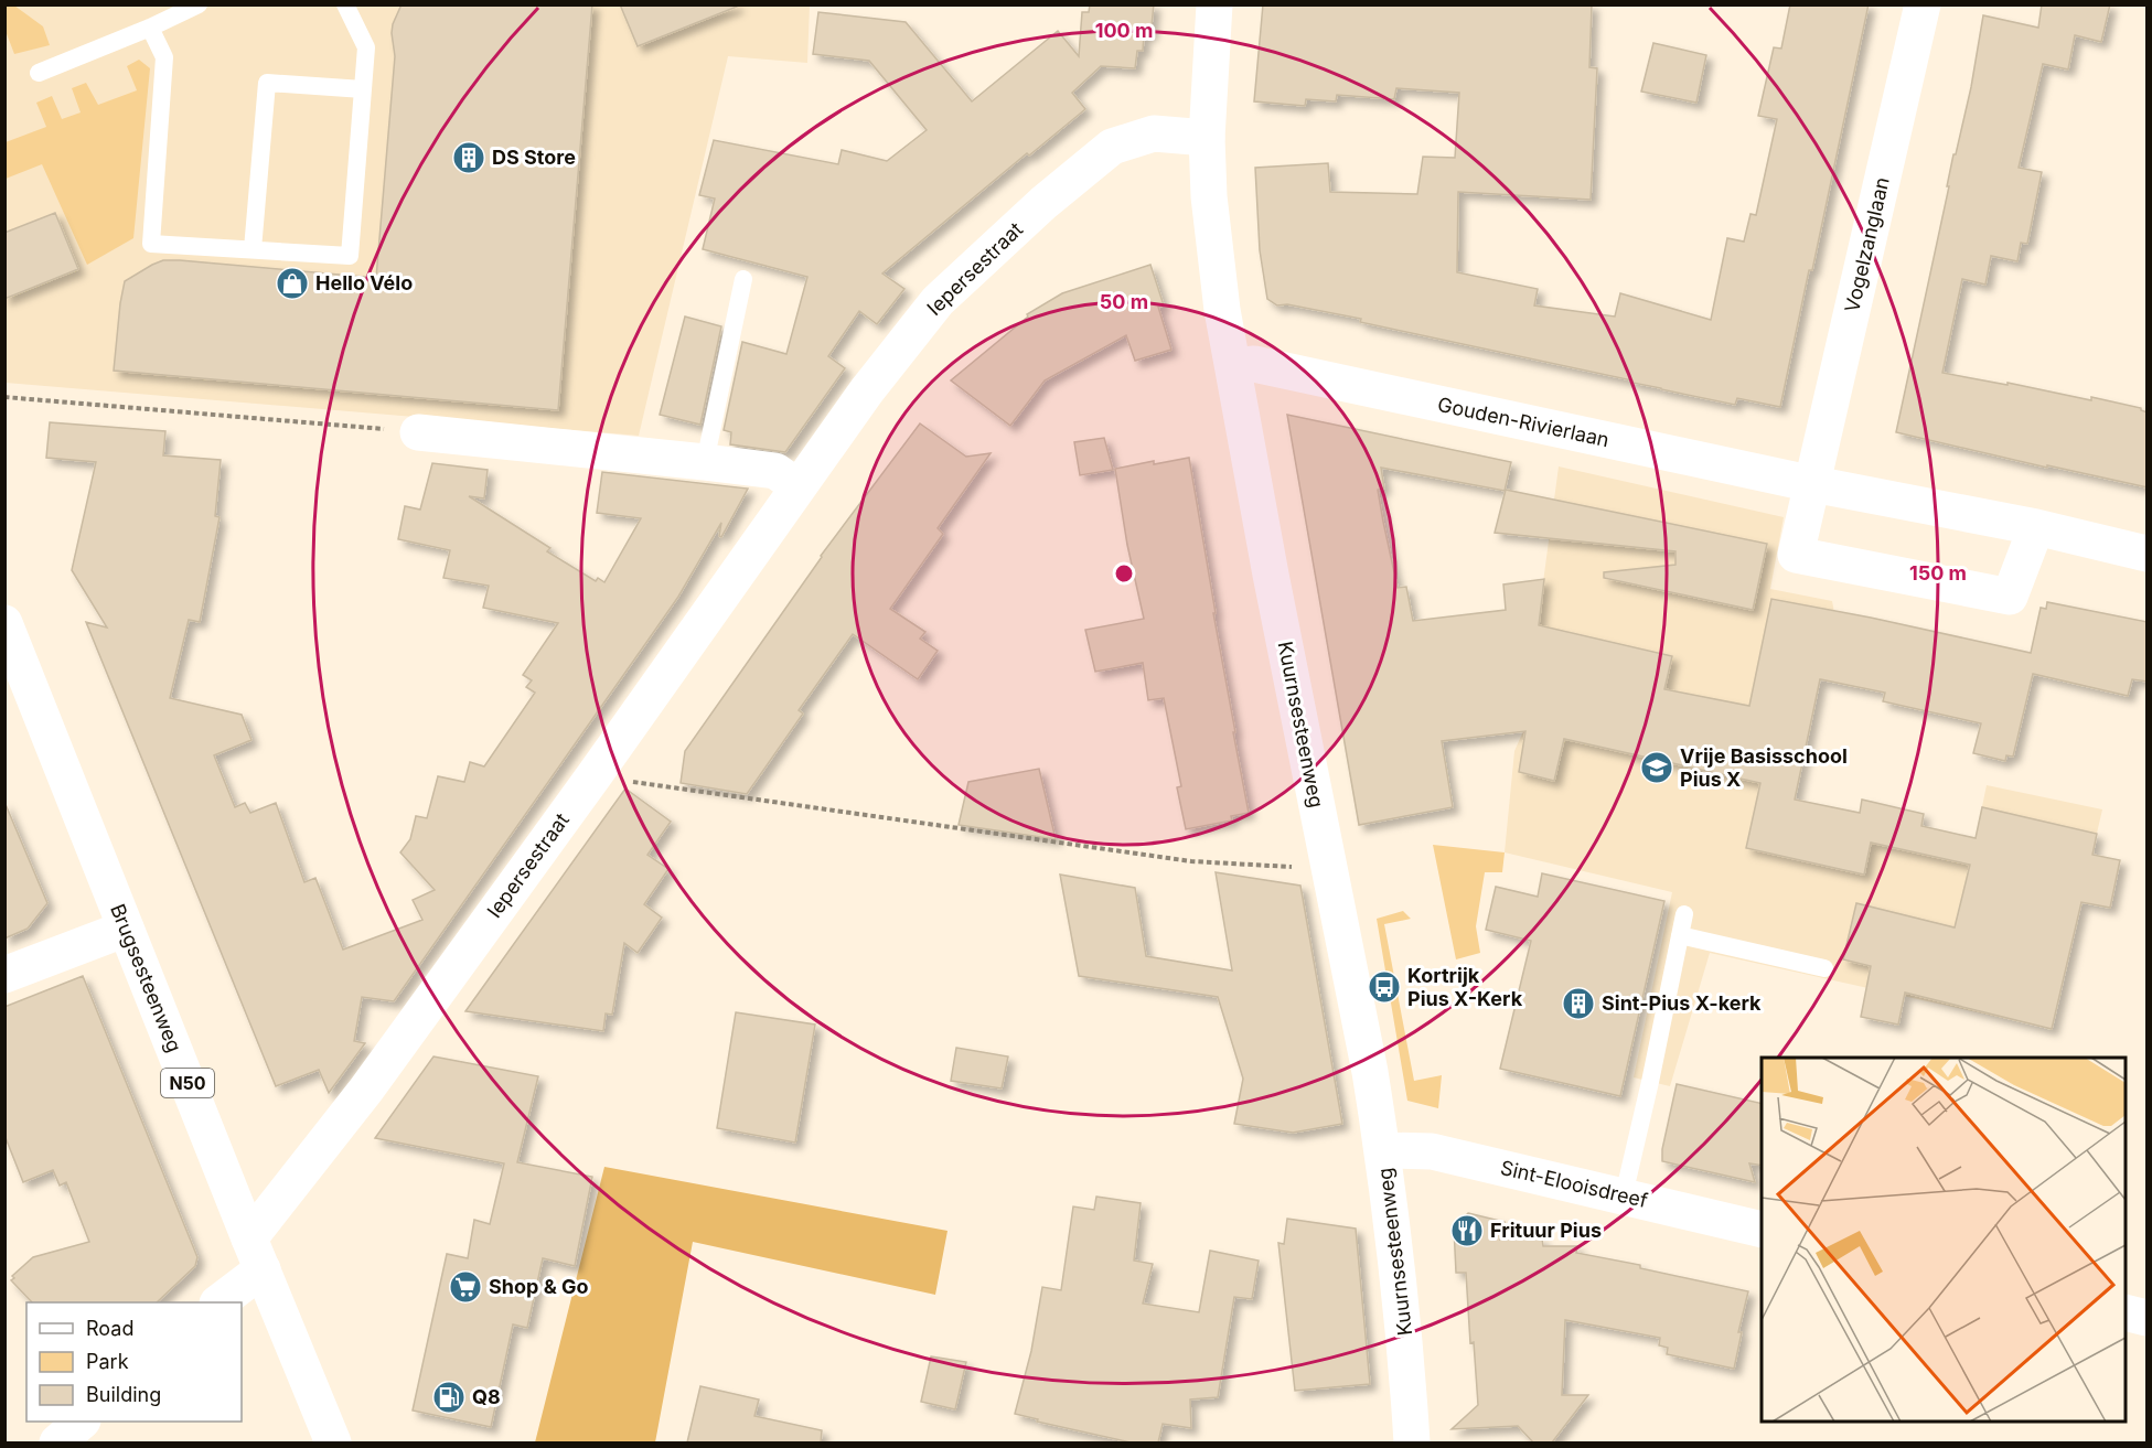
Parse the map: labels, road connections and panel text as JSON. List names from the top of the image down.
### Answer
{
  "streets": {
    "street": [
      "Vogelzanglaan",
      "Iepersestraat",
      "Gouden-Rivierlaan",
      "Kuurnsesteenweg",
      "Brugsesteenweg",
      "N50",
      "Sint-Elooisdreef"
    ]
  },
  "crossings": [
    ["Vogelzanglaan", "Gouden-Rivierlaan"],
    ["Iepersestraat", "Kuurnsesteenweg"],
    ["Iepersestraat", "Brugsesteenweg"],
    ["Gouden-Rivierlaan", "Kuurnsesteenweg"],
    ["Kuurnsesteenweg", "Sint-Elooisdreef"]
  ],
  "places": {
    "building": ["DS Store", "Sint-Pius X-kerk"],
    "shop": ["Hello Vélo"],
    "school or university": ["Vrije Basisschool Pius X"],
    "bus stop": ["Kortrijk Pius X-Kerk"],
    "restaurant": ["Frituur Pius"],
    "supermarket": ["Shop & Go"],
    "fuel station": ["Q8"]
  },
  "legend": ["Road", "Park", "Building"],
  "rings": ["100 m", "50 m", "150 m"]
}
